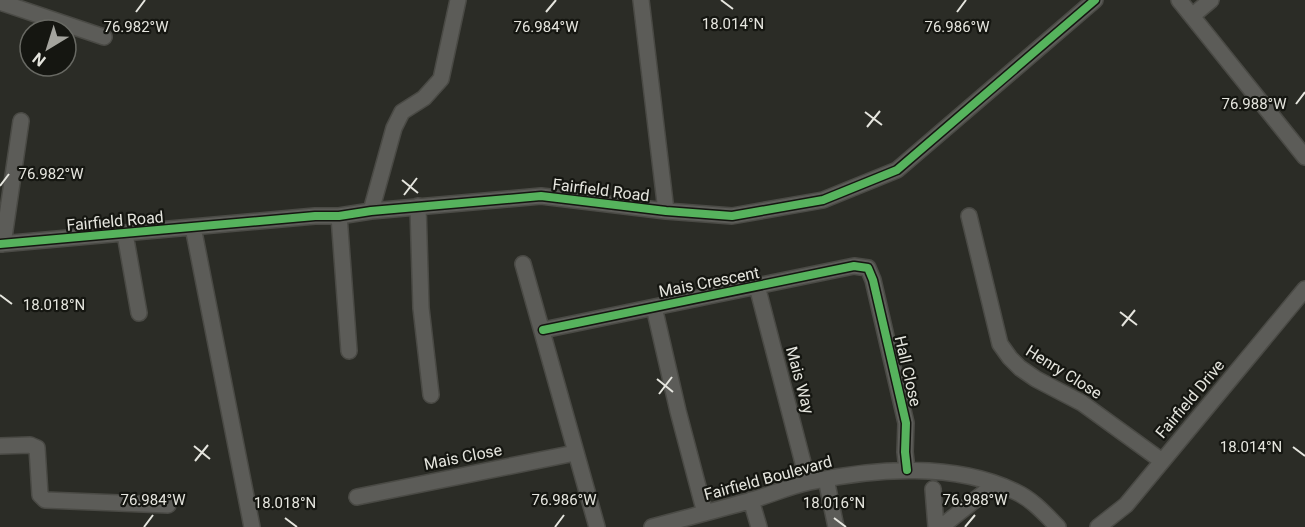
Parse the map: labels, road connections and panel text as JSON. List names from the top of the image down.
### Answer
{
  "streets": {
    "street": [
      "Fairfield Road",
      "Mais Crescent",
      "Hall Close",
      "Henry Close",
      "Mais Way",
      "Fairfield Drive",
      "Mais Close",
      "Fairfield Boulevard"
    ]
  },
  "crossings": [
    ["Mais Crescent", "Hall Close"],
    ["Mais Crescent", "Mais Way"],
    ["Hall Close", "Fairfield Boulevard"],
    ["Henry Close", "Fairfield Drive"],
    ["Mais Way", "Fairfield Boulevard"]
  ],
  "north": "bottom left",
  "coordinates": [
    "18.014°N",
    "76.982°W",
    "76.984°W",
    "76.986°W",
    "76.988°W",
    "18.018°N",
    "18.016°N"
  ]
}
